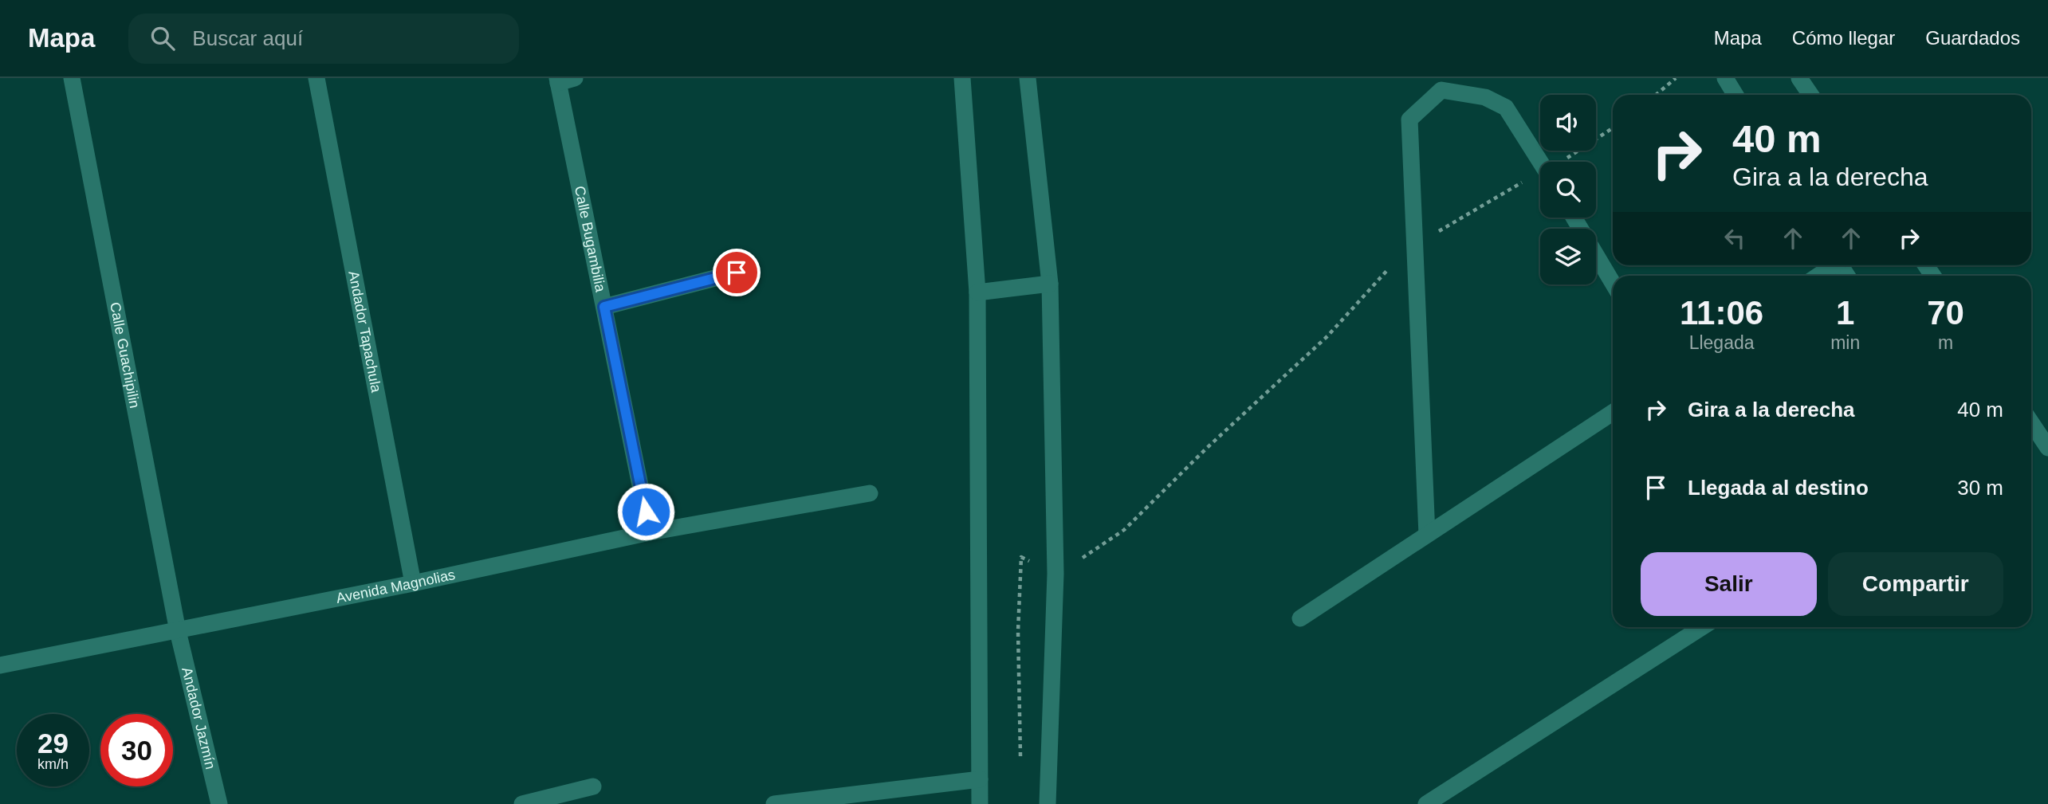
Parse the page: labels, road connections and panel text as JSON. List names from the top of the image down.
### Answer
{
  "streets": {
    "street": [
      "Calle Bugambilia",
      "Andador Tapachula",
      "Calle Guachipilin",
      "Avenida Magnolias",
      "Andador Jazmín"
    ]
  },
  "crossings": [
    ["Calle Bugambilia", "Avenida Magnolias"],
    ["Andador Tapachula", "Avenida Magnolias"],
    ["Calle Guachipilin", "Avenida Magnolias"],
    ["Calle Guachipilin", "Andador Jazmín"],
    ["Avenida Magnolias", "Andador Jazmín"]
  ],
  "page": {
    "header": "Mapa",
    "search": "Buscar aquí",
    "nav": ["Mapa", "Cómo llegar", "Guardados"],
    "turn": ["40 m", "Gira a la derecha"],
    "eta": [
      "11:06",
      "Llegada",
      "1",
      "min",
      "70",
      "m"
    ],
    "list": [
      {
        "name": "Gira a la derecha",
        "value": "40 m"
      },
      {
        "name": "Llegada al destino",
        "value": "30 m"
      }
    ],
    "buttons": ["Salir", "Compartir"],
    "speed": "29 km/h",
    "limit": "30"
  }
}
